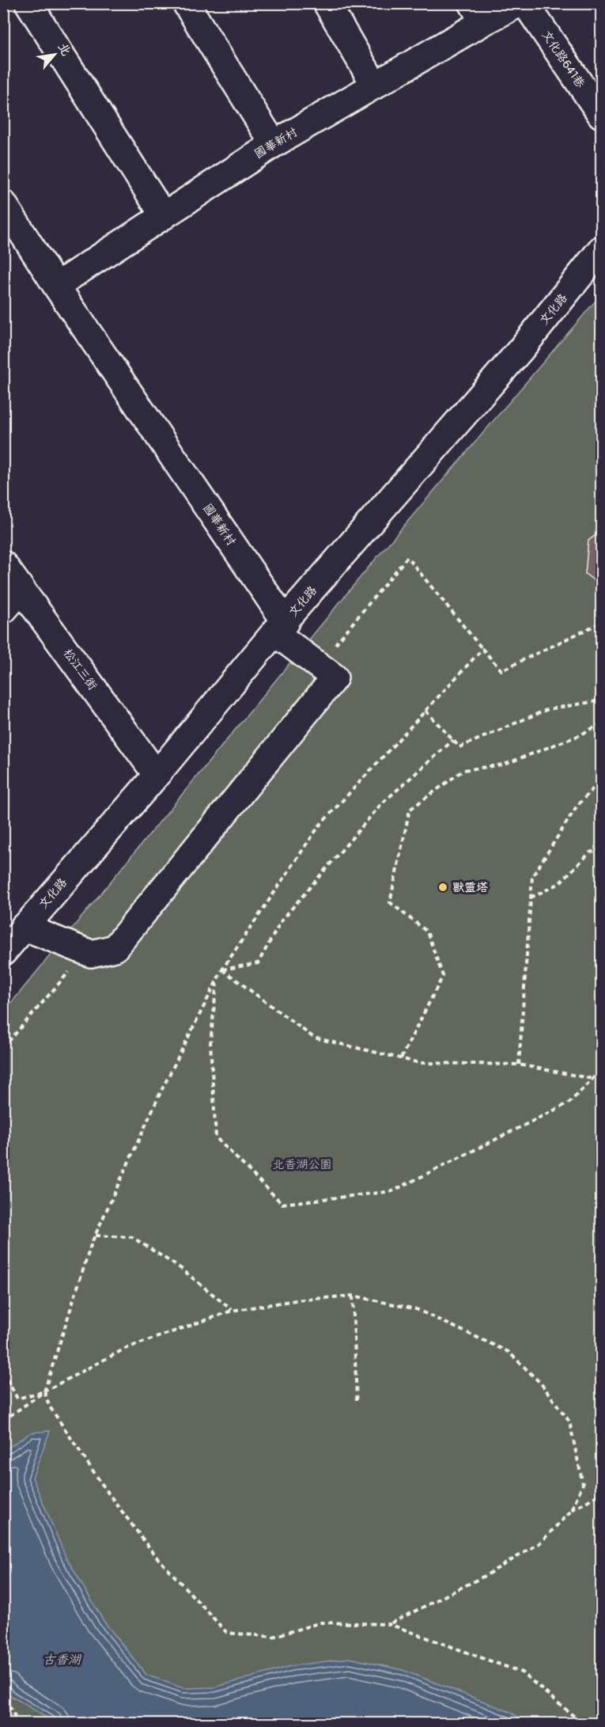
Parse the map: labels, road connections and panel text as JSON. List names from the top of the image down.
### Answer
{
  "streets": {
    "street": [
      "文化路641巷",
      "國華新村",
      "文化路",
      "松江三街"
    ]
  },
  "crossings": [
    ["國華新村", "文化路"],
    ["文化路", "松江三街"]
  ],
  "water": ["古香湖"],
  "parks": ["北香湖公園"],
  "places": ["獸靈塔"],
  "north": "top right"
}
